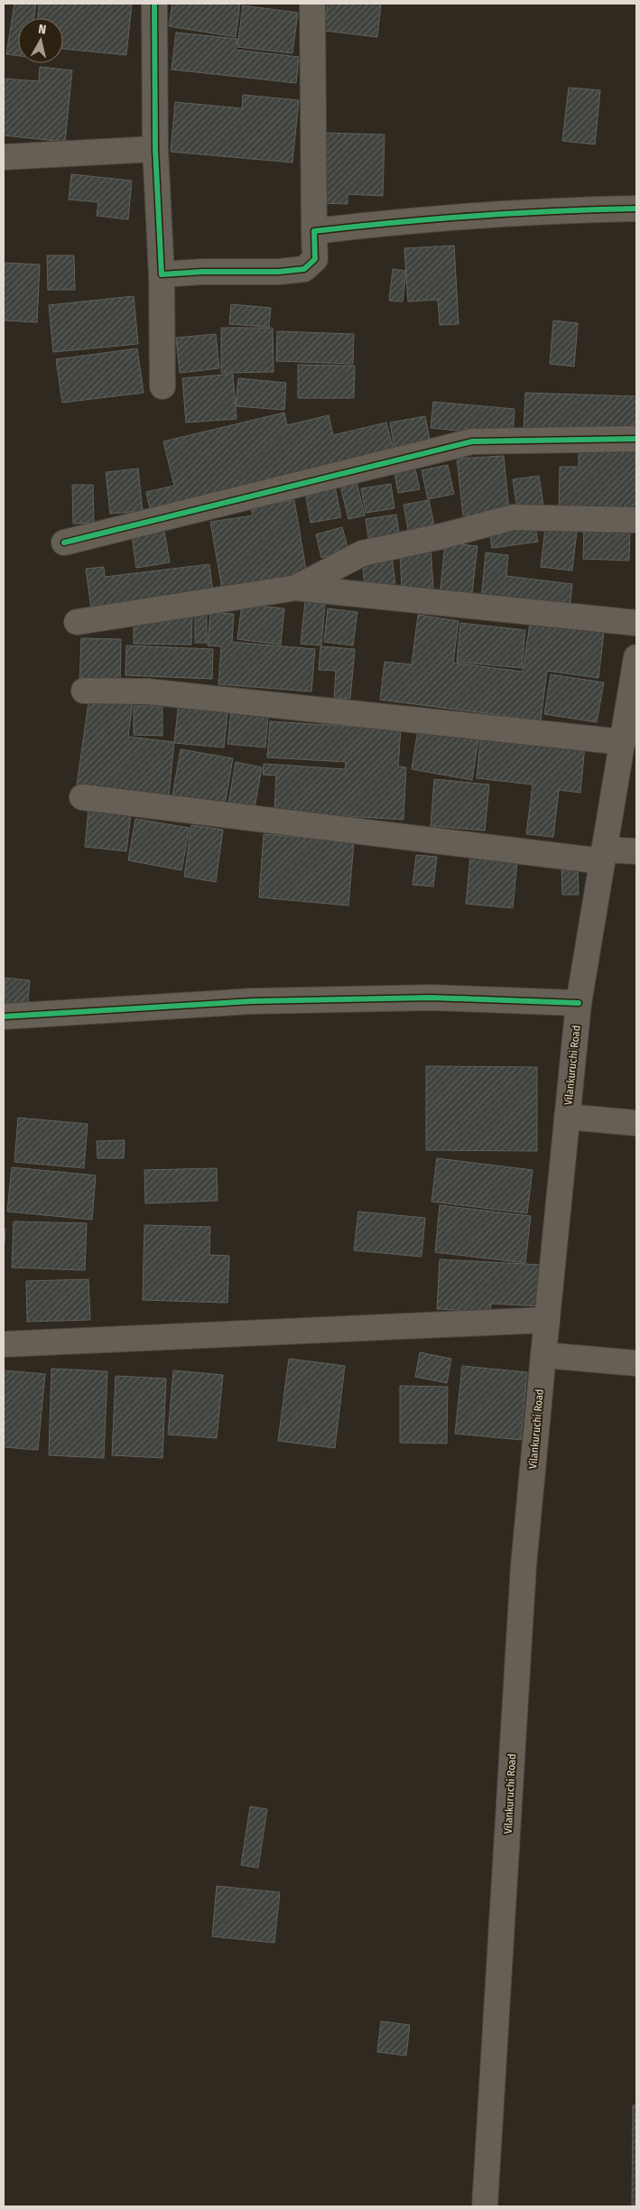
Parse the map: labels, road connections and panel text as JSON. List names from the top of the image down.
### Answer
{
  "streets": {
    "main road": ["Vilankuruchi Road"]
  },
  "north": "top"
}
